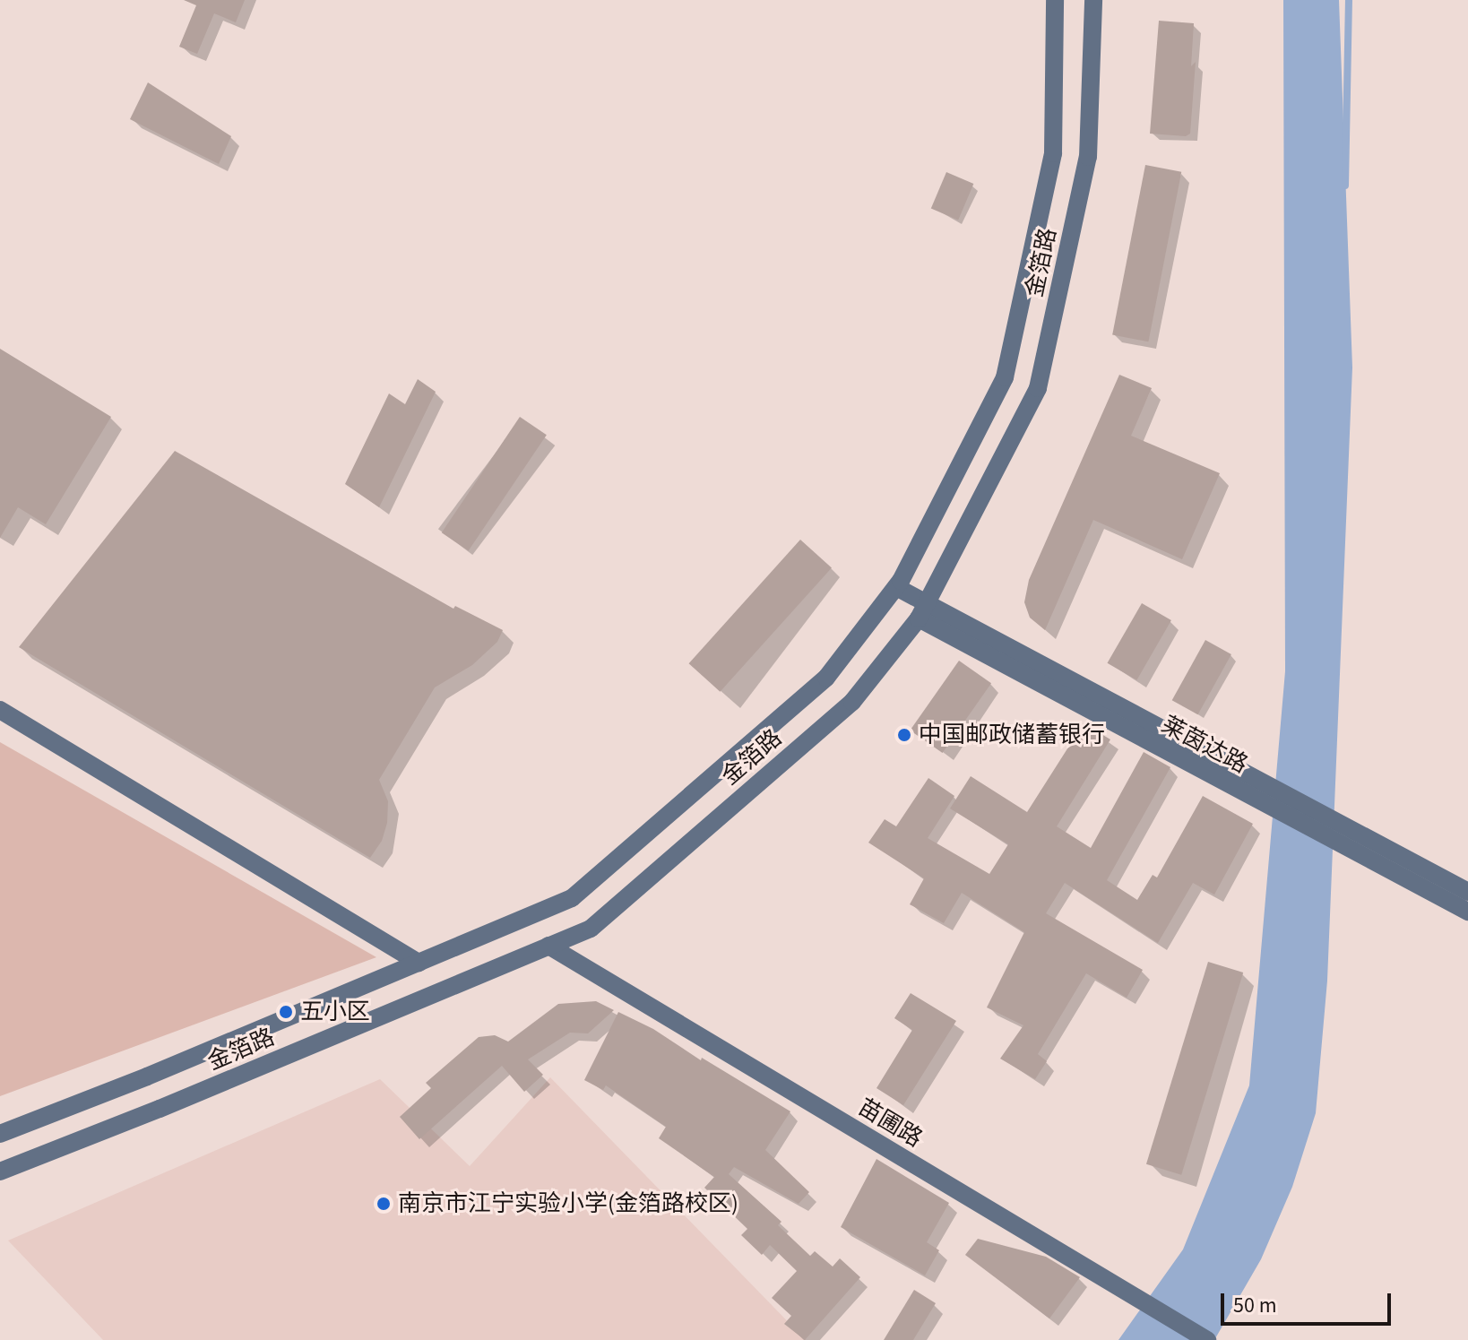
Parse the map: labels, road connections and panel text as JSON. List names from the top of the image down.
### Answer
{
  "streets": {
    "main road": ["金箔路", "莱茵达路", "苗圃路"]
  },
  "crossings": [
    ["金箔路", "莱茵达路"],
    ["金箔路", "苗圃路"]
  ],
  "places": ["中国邮政储蓄银行", "五小区", "南京市江宁实验小学(金箔路校区)"],
  "scale_bar": "50 m"
}
